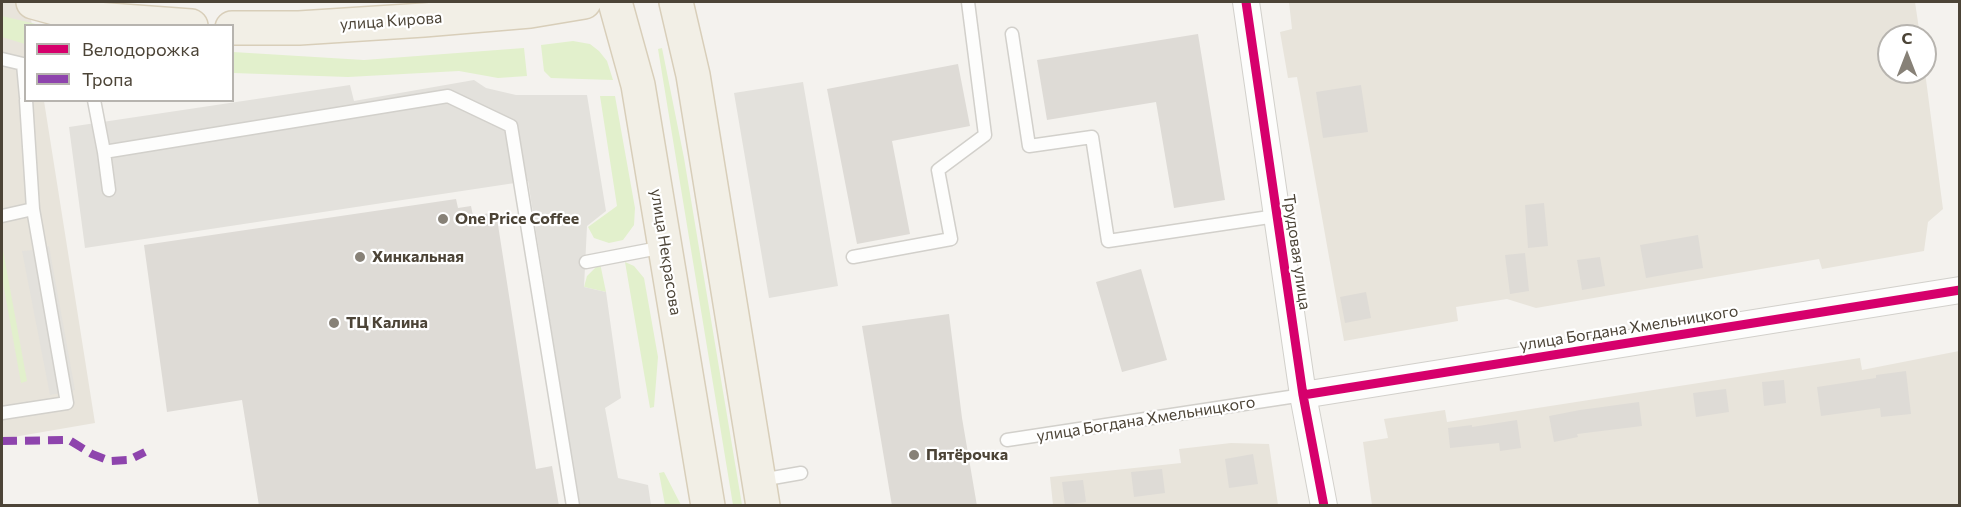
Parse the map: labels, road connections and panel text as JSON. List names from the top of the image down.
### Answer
{
  "streets": {
    "main road": ["улица Кирова", "улица Некрасова"],
    "street": ["Трудовая улица", "улица Богдана Хмельницкого"]
  },
  "crossings": [
    ["Трудовая улица", "улица Богдана Хмельницкого"]
  ],
  "places": [
    "One Price Coffee",
    "Хинкальная",
    "ТЦ Калина",
    "Пятёрочка"
  ],
  "legend": ["Велодорожка", "Тропа"],
  "north": "top"
}
